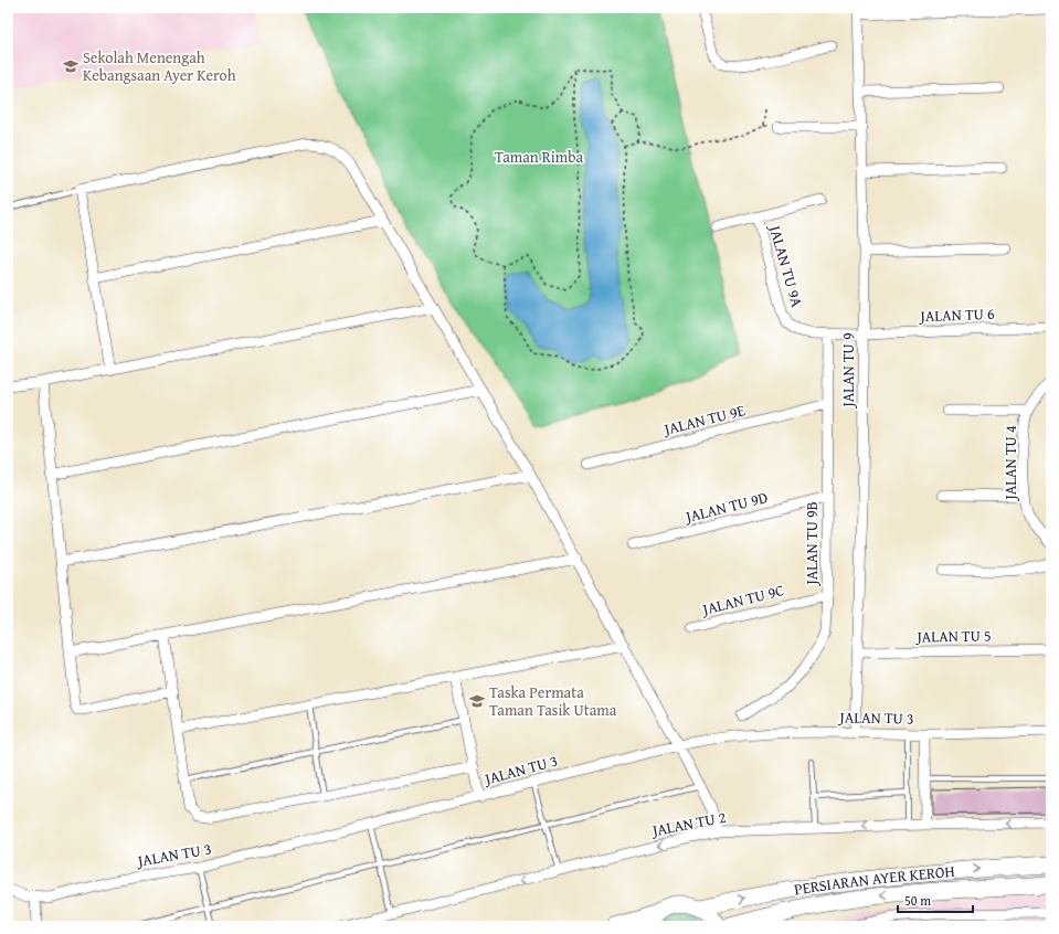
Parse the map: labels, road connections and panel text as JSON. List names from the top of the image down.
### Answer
{
  "streets": {
    "main road": ["PERSIARAN AYER KEROH"],
    "street": [
      "JALAN TU 9A",
      "JALAN TU 6",
      "JALAN TU 9",
      "JALAN TU 9E",
      "JALAN TU 4",
      "JALAN TU 9D",
      "JALAN TU 9B",
      "JALAN TU 9C",
      "JALAN TU 5",
      "JALAN TU 3",
      "JALAN TU 2"
    ]
  },
  "crossings": [
    ["JALAN TU 9A", "JALAN TU 6"],
    ["JALAN TU 9A", "JALAN TU 9"],
    ["JALAN TU 9A", "JALAN TU 9B"],
    ["JALAN TU 6", "JALAN TU 9"],
    ["JALAN TU 9", "JALAN TU 5"],
    ["JALAN TU 9", "JALAN TU 3"],
    ["JALAN TU 9E", "JALAN TU 9B"],
    ["JALAN TU 9D", "JALAN TU 9B"],
    ["JALAN TU 9B", "JALAN TU 9C"]
  ],
  "one_way": ["JALAN TU 2"],
  "parks": ["Taman Rimba"],
  "places": {
    "school or university": ["Sekolah Menengah Kebangsaan Ayer Keroh", "Taska Permata Taman Tasik Utama"]
  },
  "scale_bar": "50 m"
}
